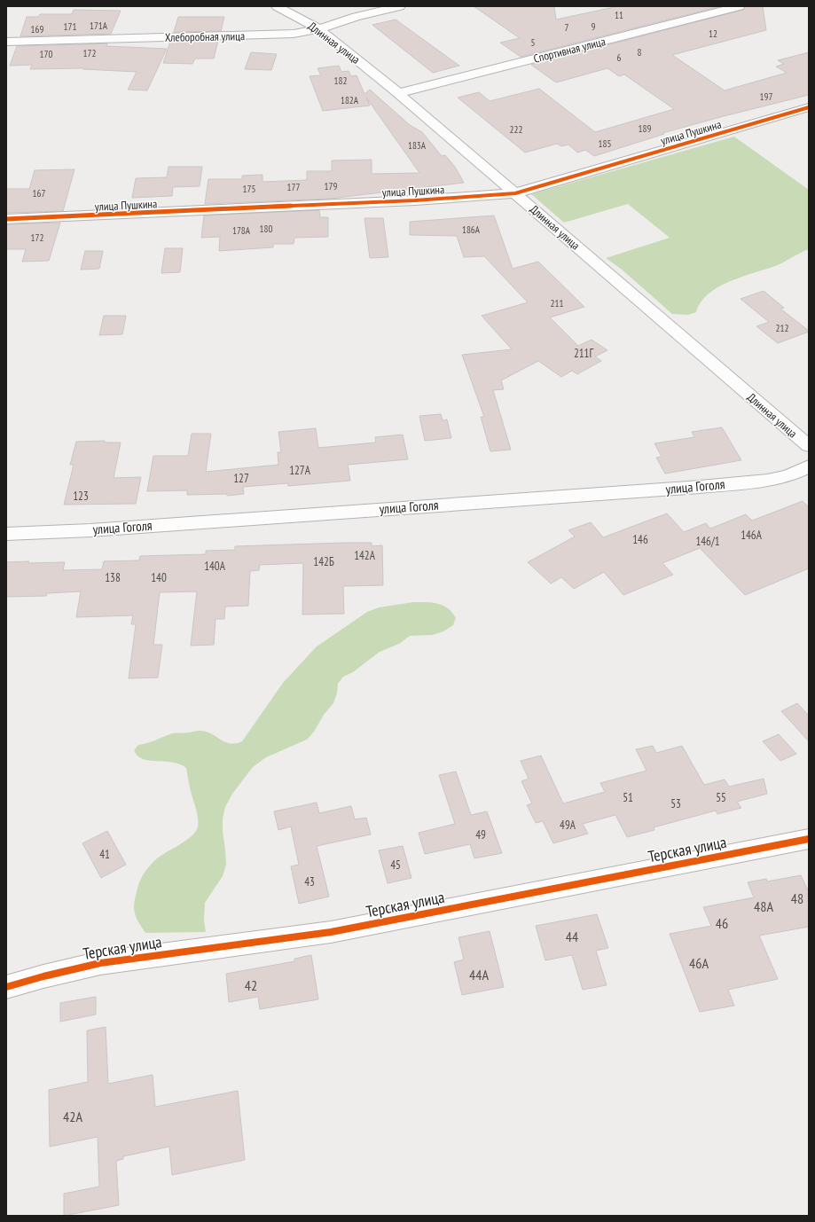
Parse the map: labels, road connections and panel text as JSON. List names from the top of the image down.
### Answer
{
  "streets": {
    "street": [
      "Хлеборобная улица",
      "Длинная улица",
      "Спортивная улица",
      "улица Пушкина",
      "улица Гоголя",
      "Терская улица"
    ]
  },
  "crossings": [
    ["Хлеборобная улица", "Длинная улица"],
    ["Длинная улица", "Спортивная улица"],
    ["Длинная улица", "улица Пушкина"]
  ],
  "house_numbers": [
    "11",
    "171А",
    "171",
    "9",
    "7",
    "169",
    "12",
    "5",
    "8",
    "172",
    "170",
    "6",
    "182",
    "197",
    "182А",
    "189",
    "222",
    "185",
    "183А",
    "179",
    "177",
    "175",
    "167",
    "180",
    "186А",
    "178А",
    "172",
    "211",
    "212",
    "211Г",
    "127А",
    "127",
    "123",
    "146А",
    "146",
    "146/1",
    "142А",
    "142Б",
    "140А",
    "138",
    "140",
    "51",
    "55",
    "53",
    "49А",
    "49",
    "41",
    "45",
    "43",
    "48",
    "48А",
    "46",
    "44",
    "46А",
    "44А",
    "42",
    "42А"
  ]
}
